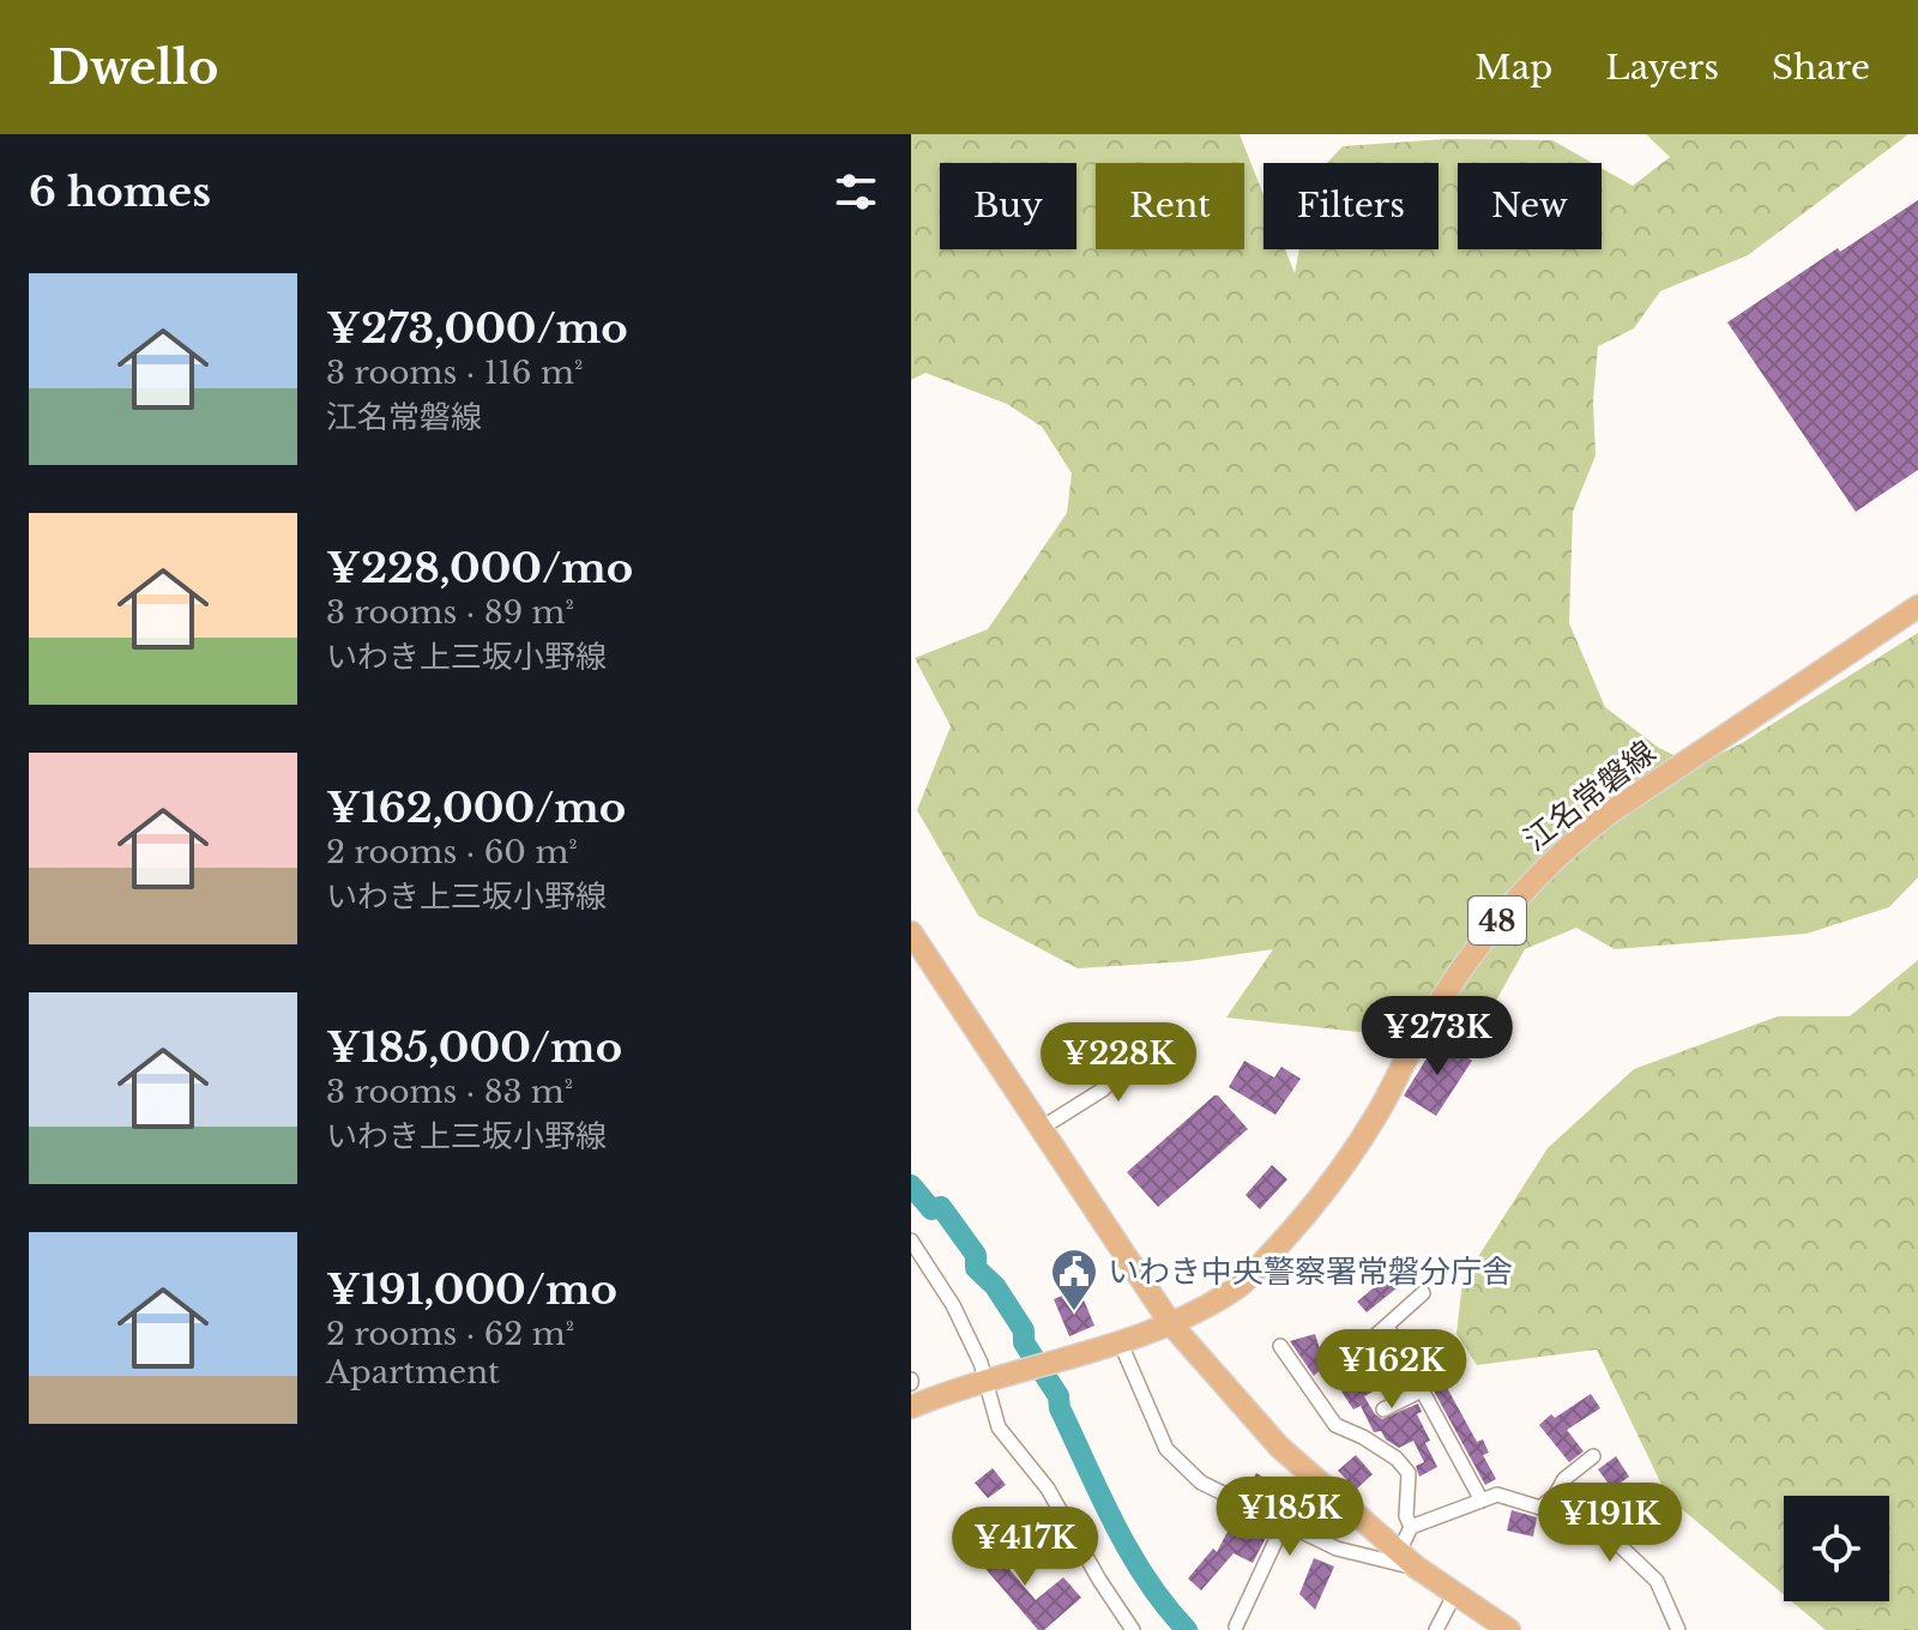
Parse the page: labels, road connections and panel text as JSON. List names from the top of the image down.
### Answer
{
  "streets": {
    "main road": ["江名常磐線", "48"]
  },
  "places": {
    "public building": ["いわき中央警察署常磐分庁舎"]
  },
  "page": {
    "header": "Dwello",
    "nav": ["Map", "Layers", "Share"],
    "heading": "6 homes",
    "chip": [
      "Buy",
      "Rent",
      "Filters",
      "New"
    ],
    "list": [
      {
        "name": "¥273,000/mo",
        "note": "3 rooms · 116 m² · 江名常磐線"
      },
      {
        "name": "¥228,000/mo",
        "note": "3 rooms · 89 m² · いわき上三坂小野線"
      },
      {
        "name": "¥162,000/mo",
        "note": "2 rooms · 60 m² · いわき上三坂小野線"
      },
      {
        "name": "¥185,000/mo",
        "note": "3 rooms · 83 m² · いわき上三坂小野線"
      },
      {
        "name": "¥191,000/mo",
        "note": "2 rooms · 62 m² · Apartment"
      }
    ],
    "price": [
      "¥273K",
      "¥228K",
      "¥162K",
      "¥185K",
      "¥191K",
      "¥417K"
    ]
  }
}
